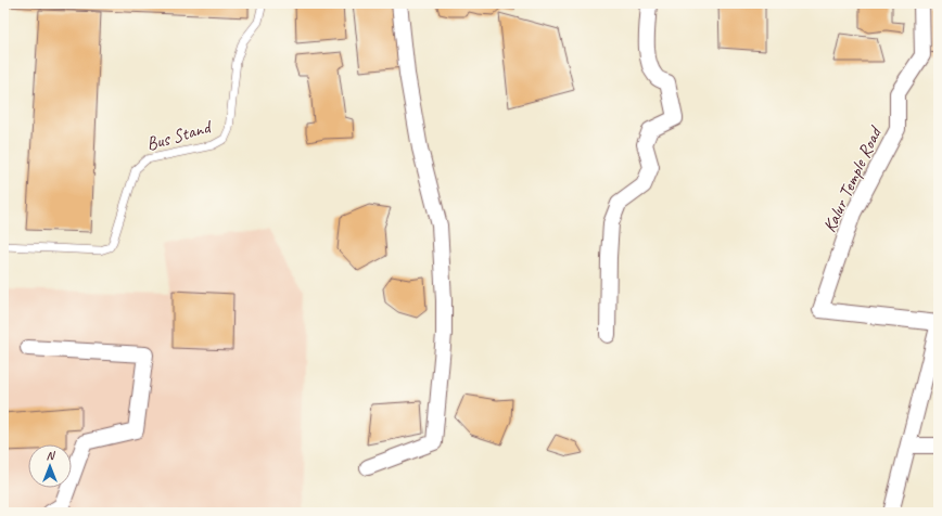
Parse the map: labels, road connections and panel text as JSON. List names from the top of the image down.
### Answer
{
  "streets": {
    "street": ["Kalur Temple Road"],
    "lane": ["Bus Stand"]
  },
  "north": "top"
}
